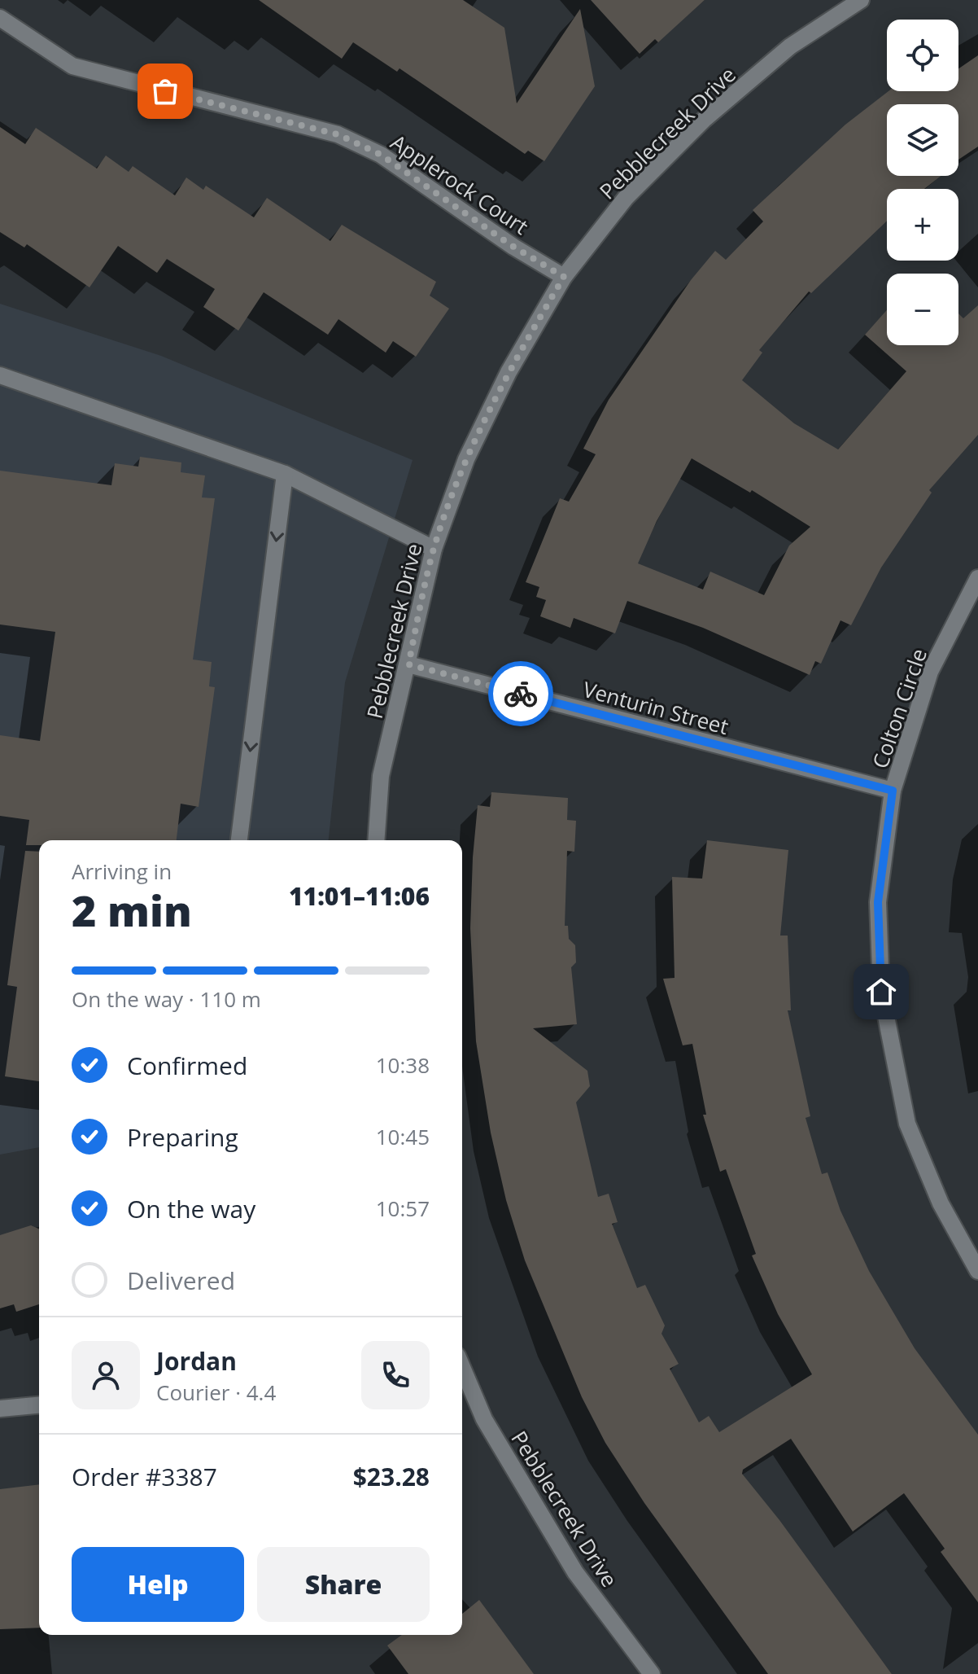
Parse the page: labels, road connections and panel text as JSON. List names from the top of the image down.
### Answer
{
  "streets": {
    "street": [
      "Pebblecreek Drive",
      "Applerock Court",
      "Venturin Street",
      "Colton Circle"
    ]
  },
  "crossings": [
    ["Pebblecreek Drive", "Applerock Court"],
    ["Pebblecreek Drive", "Venturin Street"],
    ["Venturin Street", "Colton Circle"]
  ],
  "page": {
    "map_buttons": ["+", "−"],
    "heading": ["2 min", "Arriving in", "11:01–11:06"],
    "panel": [
      "Jordan",
      "Courier · 4.4",
      "Order #3387",
      "$23.28"
    ],
    "bar": "On the way · 110 m",
    "list": [
      ["Confirmed", "10:38"],
      ["Preparing", "10:45"],
      ["On the way", "10:57"],
      "Delivered"
    ],
    "buttons": ["Help", "Share"]
  }
}
